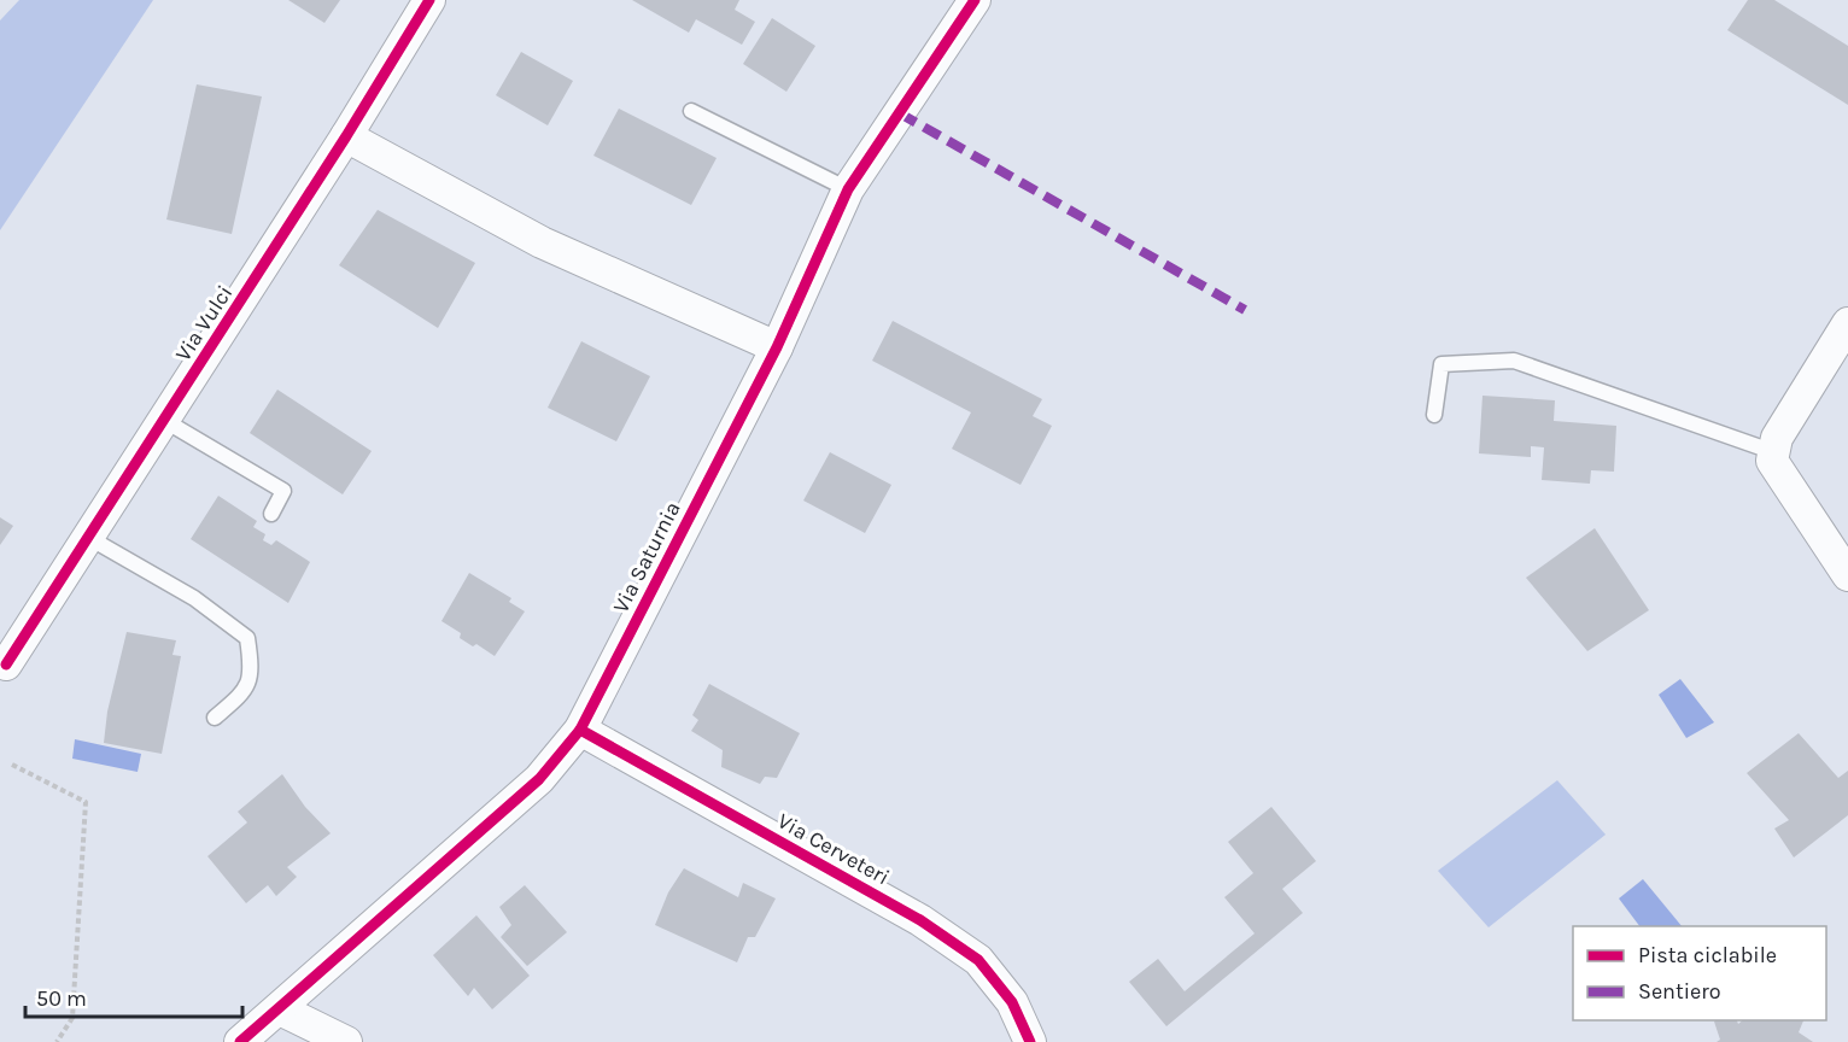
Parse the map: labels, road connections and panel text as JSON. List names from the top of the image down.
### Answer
{
  "streets": {
    "street": ["Via Vulci", "Via Saturnia", "Via Cerveteri"]
  },
  "crossings": [
    ["Via Saturnia", "Via Cerveteri"]
  ],
  "legend": ["Pista ciclabile", "Sentiero"],
  "scale_bar": "50 m"
}
